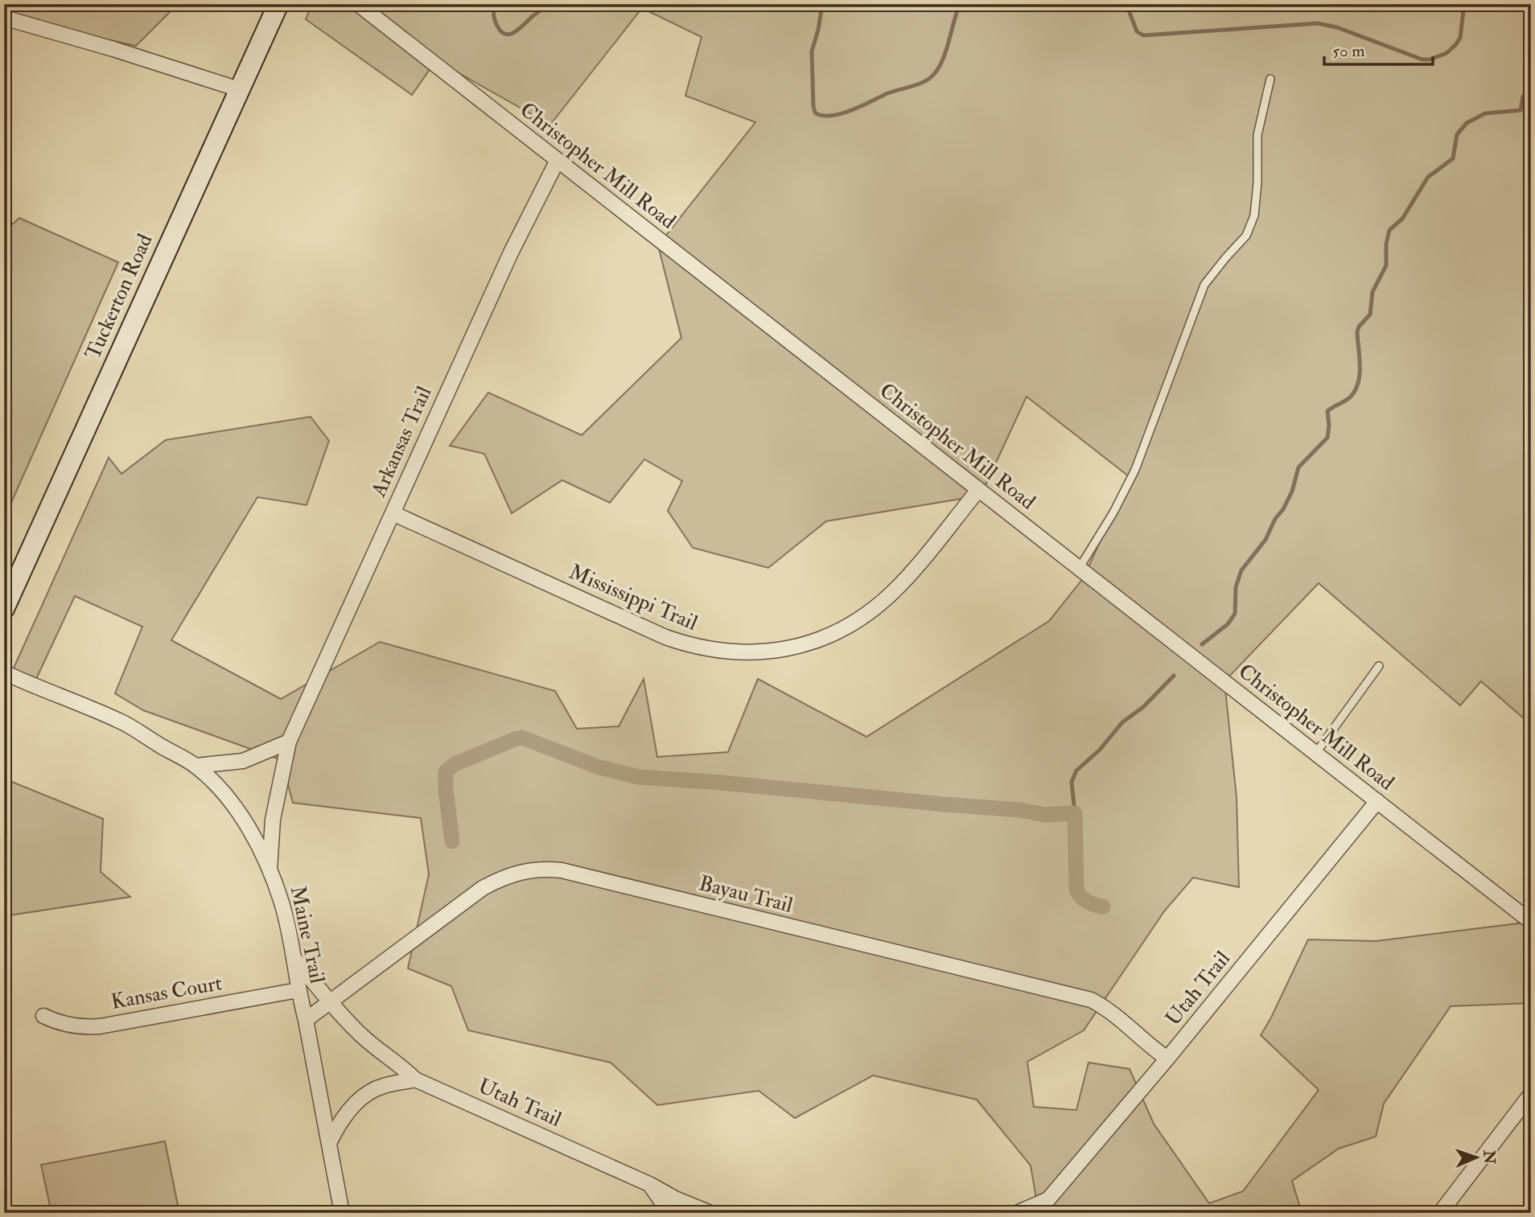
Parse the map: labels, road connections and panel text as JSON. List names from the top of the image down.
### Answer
{
  "streets": {
    "main road": ["Tuckerton Road"],
    "street": [
      "Christopher Mill Road",
      "Arkansas Trail",
      "Mississippi Trail",
      "Bayau Trail",
      "Maine Trail",
      "Utah Trail",
      "Kansas Court"
    ]
  },
  "crossings": [
    ["Christopher Mill Road", "Arkansas Trail"],
    ["Christopher Mill Road", "Mississippi Trail"],
    ["Christopher Mill Road", "Utah Trail"],
    ["Arkansas Trail", "Mississippi Trail"],
    ["Arkansas Trail", "Maine Trail"],
    ["Bayau Trail", "Utah Trail"],
    ["Maine Trail", "Utah Trail"],
    ["Maine Trail", "Kansas Court"]
  ],
  "scale_bar": "50 m",
  "north": "right"
}
